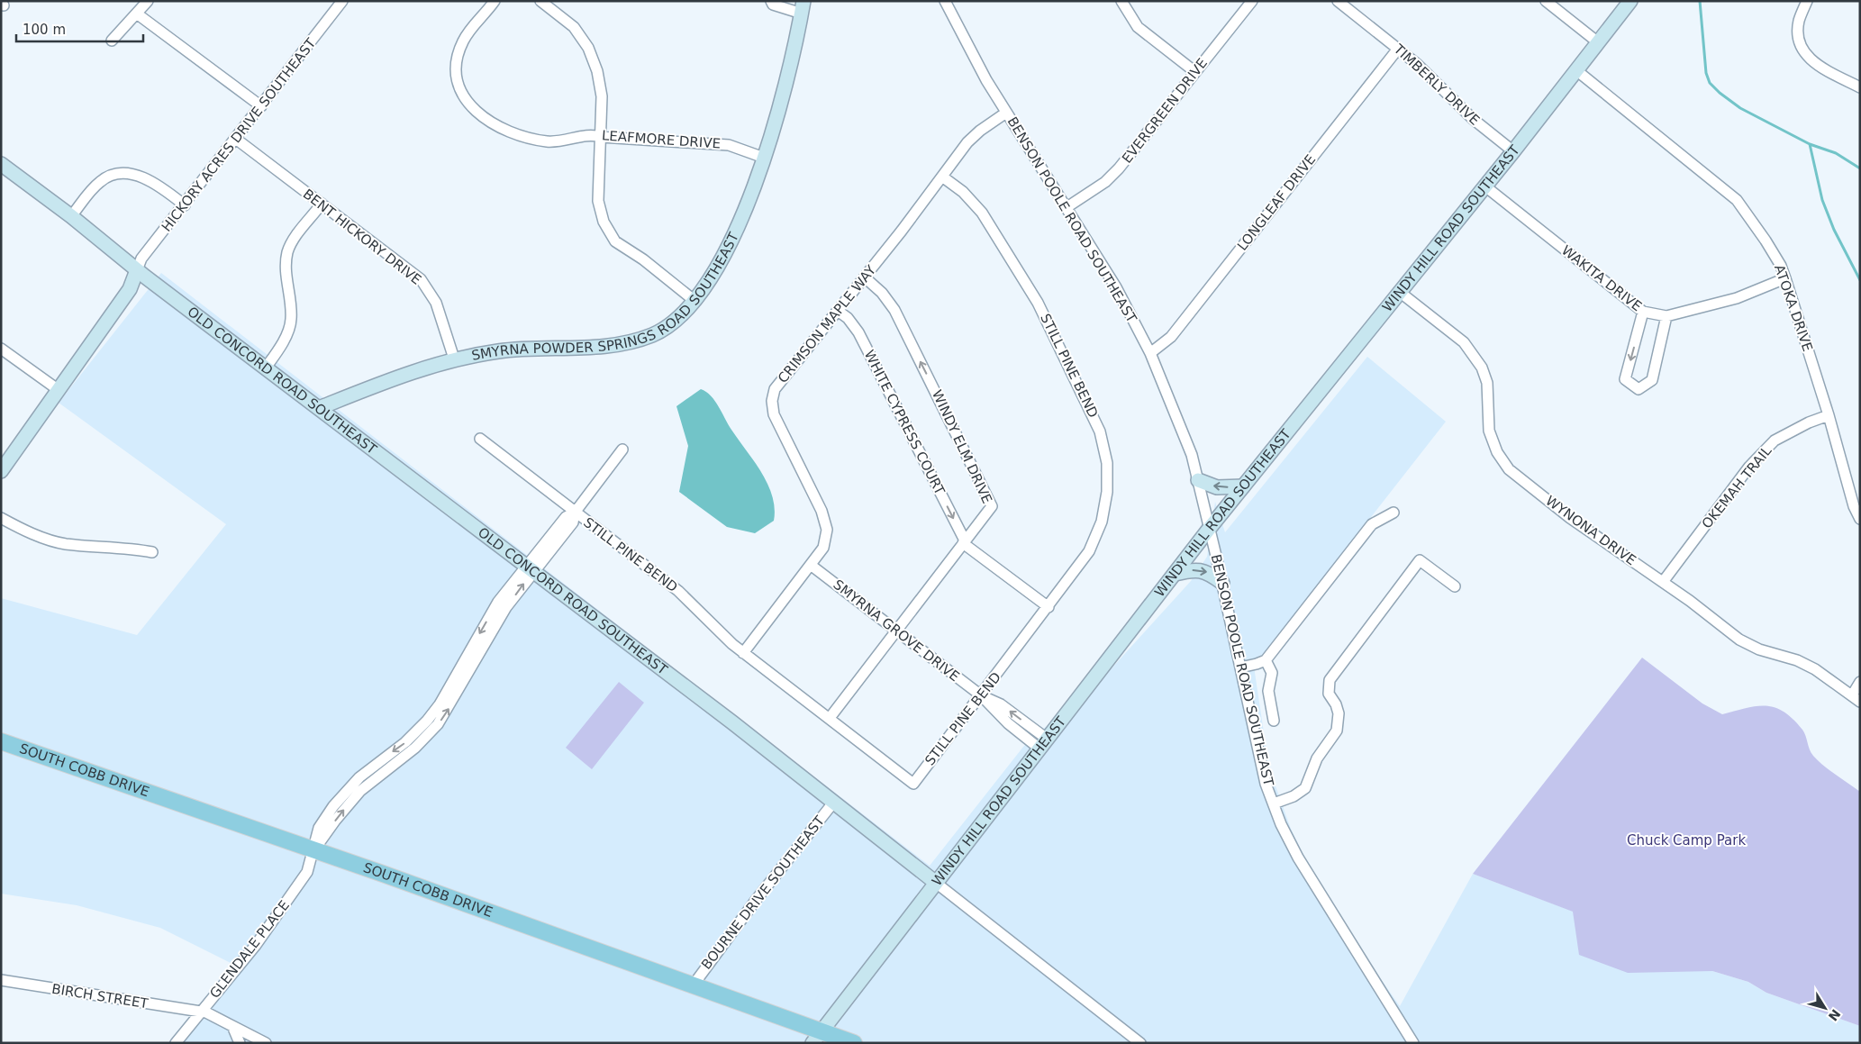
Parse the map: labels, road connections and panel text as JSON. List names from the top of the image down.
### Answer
{
  "streets": {
    "main road": ["SOUTH COBB DRIVE"],
    "street": [
      "TIMBERLY DRIVE",
      "EVERGREEN DRIVE",
      "HICKORY ACRES DRIVE SOUTHEAST",
      "LEAFMORE DRIVE",
      "LONGLEAF DRIVE",
      "BENSON POOLE ROAD SOUTHEAST",
      "WINDY HILL ROAD SOUTHEAST",
      "BENT HICKORY DRIVE",
      "WAKITA DRIVE",
      "SMYRNA POWDER SPRINGS ROAD SOUTHEAST",
      "ATOKA DRIVE",
      "CRIMSON MAPLE WAY",
      "STILL PINE BEND",
      "OLD CONCORD ROAD SOUTHEAST",
      "WHITE CYPRESS COURT",
      "WINDY ELM DRIVE",
      "OKEMAH TRAIL",
      "WYNONA DRIVE",
      "SMYRNA GROVE DRIVE",
      "BOURNE DRIVE SOUTHEAST",
      "GLENDALE PLACE",
      "BIRCH STREET"
    ]
  },
  "crossings": [
    ["TIMBERLY DRIVE", "LONGLEAF DRIVE"],
    ["TIMBERLY DRIVE", "WINDY HILL ROAD SOUTHEAST"],
    ["EVERGREEN DRIVE", "BENSON POOLE ROAD SOUTHEAST"],
    ["HICKORY ACRES DRIVE SOUTHEAST", "BENT HICKORY DRIVE"],
    ["HICKORY ACRES DRIVE SOUTHEAST", "OLD CONCORD ROAD SOUTHEAST"],
    ["LEAFMORE DRIVE", "SMYRNA POWDER SPRINGS ROAD SOUTHEAST"],
    ["LONGLEAF DRIVE", "BENSON POOLE ROAD SOUTHEAST"],
    ["BENSON POOLE ROAD SOUTHEAST", "WINDY HILL ROAD SOUTHEAST"],
    ["BENSON POOLE ROAD SOUTHEAST", "CRIMSON MAPLE WAY"],
    ["WINDY HILL ROAD SOUTHEAST", "WAKITA DRIVE"],
    ["WINDY HILL ROAD SOUTHEAST", "ATOKA DRIVE"],
    ["WINDY HILL ROAD SOUTHEAST", "OLD CONCORD ROAD SOUTHEAST"],
    ["WINDY HILL ROAD SOUTHEAST", "WYNONA DRIVE"],
    ["WINDY HILL ROAD SOUTHEAST", "SMYRNA GROVE DRIVE"],
    ["WINDY HILL ROAD SOUTHEAST", "SOUTH COBB DRIVE"],
    ["BENT HICKORY DRIVE", "SMYRNA POWDER SPRINGS ROAD SOUTHEAST"],
    ["WAKITA DRIVE", "ATOKA DRIVE"],
    ["SMYRNA POWDER SPRINGS ROAD SOUTHEAST", "OLD CONCORD ROAD SOUTHEAST"],
    ["ATOKA DRIVE", "OKEMAH TRAIL"],
    ["CRIMSON MAPLE WAY", "STILL PINE BEND"],
    ["CRIMSON MAPLE WAY", "WHITE CYPRESS COURT"],
    ["CRIMSON MAPLE WAY", "WINDY ELM DRIVE"],
    ["CRIMSON MAPLE WAY", "SMYRNA GROVE DRIVE"],
    ["STILL PINE BEND", "WINDY ELM DRIVE"],
    ["STILL PINE BEND", "SMYRNA GROVE DRIVE"],
    ["STILL PINE BEND", "GLENDALE PLACE"],
    ["OLD CONCORD ROAD SOUTHEAST", "BOURNE DRIVE SOUTHEAST"],
    ["OLD CONCORD ROAD SOUTHEAST", "GLENDALE PLACE"],
    ["WHITE CYPRESS COURT", "WINDY ELM DRIVE"],
    ["WINDY ELM DRIVE", "SMYRNA GROVE DRIVE"],
    ["OKEMAH TRAIL", "WYNONA DRIVE"],
    ["SOUTH COBB DRIVE", "BOURNE DRIVE SOUTHEAST"],
    ["SOUTH COBB DRIVE", "GLENDALE PLACE"],
    ["GLENDALE PLACE", "BIRCH STREET"]
  ],
  "one_way": ["WHITE CYPRESS COURT", "WINDY ELM DRIVE"],
  "parks": ["Chuck Camp Park"],
  "scale_bar": "100 m",
  "north": "bottom right"
}
